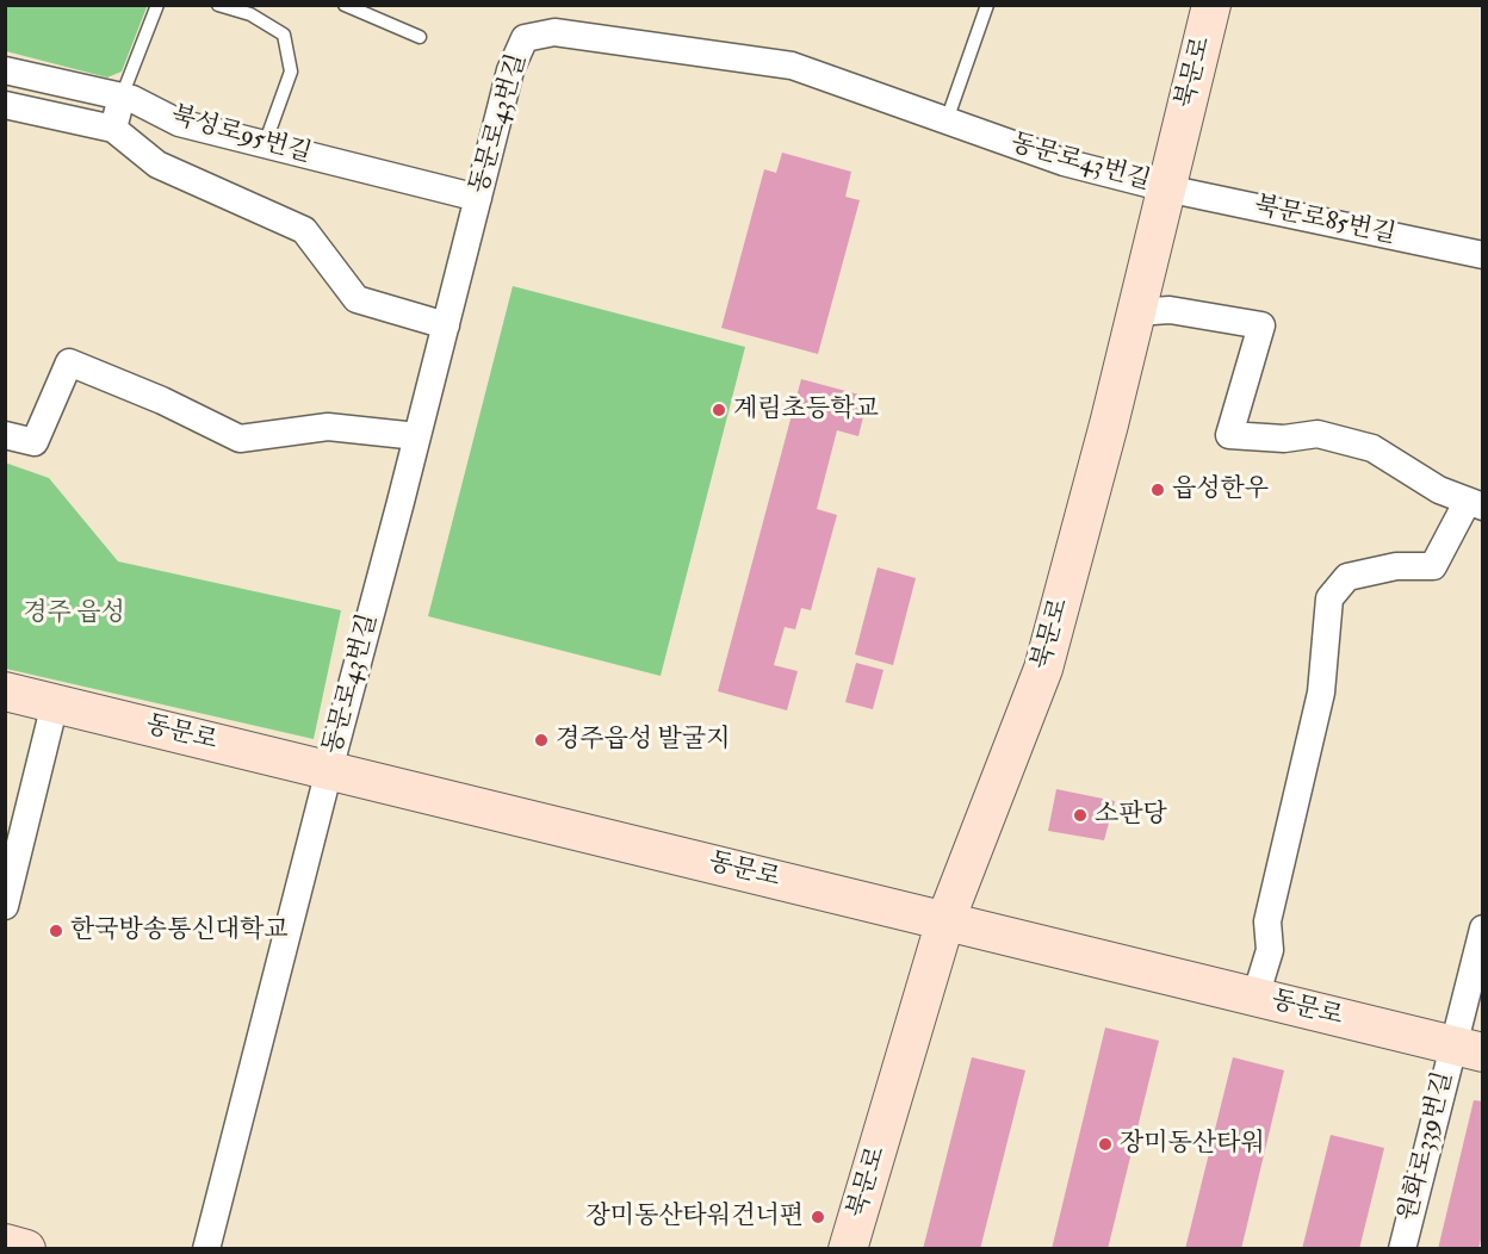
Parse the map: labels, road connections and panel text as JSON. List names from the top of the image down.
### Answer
{
  "streets": {
    "street": [
      "북문로",
      "동문로43번길",
      "북성로95번길",
      "북문로85번길",
      "동문로",
      "원화로339번길"
    ]
  },
  "crossings": [
    ["북문로", "동문로43번길"],
    ["북문로", "북문로85번길"],
    ["북문로", "동문로"],
    ["동문로43번길", "북성로95번길"],
    ["동문로43번길", "북문로85번길"],
    ["동문로43번길", "동문로"],
    ["동문로", "원화로339번길"]
  ],
  "parks": ["경주 읍성"],
  "places": [
    "계림초등학교",
    "읍성한우",
    "경주읍성 발굴지",
    "소판당",
    "한국방송통신대학교",
    "장미동산타워",
    "장미동산타워건너편"
  ]
}
